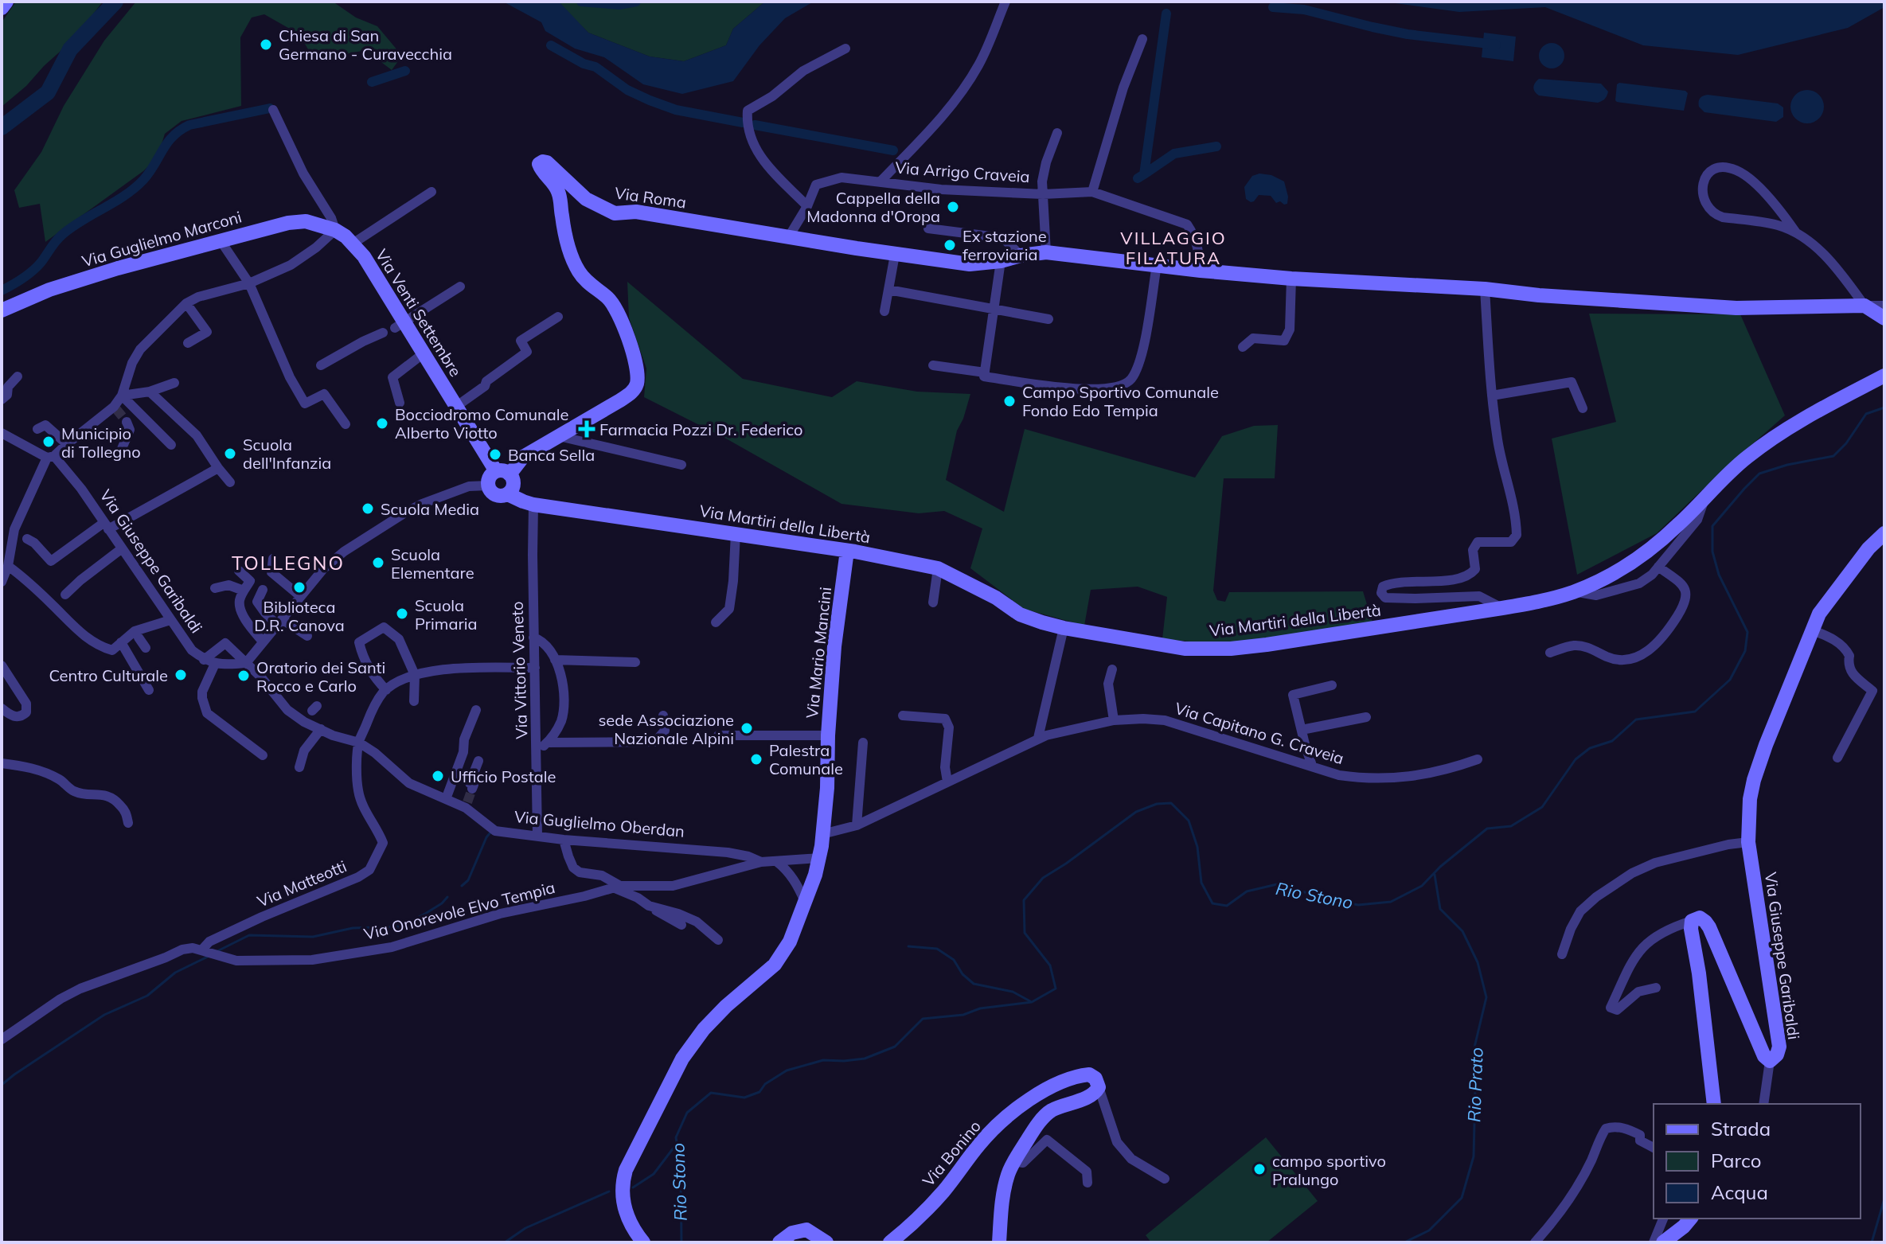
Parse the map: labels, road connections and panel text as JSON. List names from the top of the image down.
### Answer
{
  "streets": {
    "street": [
      "Via Arrigo Craveia",
      "Via Roma",
      "Via Guglielmo Marconi",
      "Via Venti Settembre",
      "Via Martiri della Libertà",
      "Via Giuseppe Garibaldi",
      "Via Mario Mancini",
      "Via Vittorio Veneto",
      "Via Capitano G. Craveia",
      "Via Guglielmo Oberdan",
      "Via Matteotti",
      "Via Onorevole Elvo Tempia",
      "Via Bonino"
    ]
  },
  "crossings": [
    ["Via Arrigo Craveia", "Via Roma"],
    ["Via Roma", "Via Venti Settembre"],
    ["Via Roma", "Via Martiri della Libertà"],
    ["Via Guglielmo Marconi", "Via Venti Settembre"],
    ["Via Venti Settembre", "Via Martiri della Libertà"],
    ["Via Martiri della Libertà", "Via Mario Mancini"],
    ["Via Martiri della Libertà", "Via Vittorio Veneto"],
    ["Via Giuseppe Garibaldi", "Via Guglielmo Oberdan"],
    ["Via Mario Mancini", "Via Capitano G. Craveia"],
    ["Via Vittorio Veneto", "Via Guglielmo Oberdan"],
    ["Via Vittorio Veneto", "Via Matteotti"],
    ["Via Guglielmo Oberdan", "Via Matteotti"],
    ["Via Guglielmo Oberdan", "Via Onorevole Elvo Tempia"],
    ["Via Matteotti", "Via Onorevole Elvo Tempia"]
  ],
  "districts": ["VILLAGGIO FILATURA", "TOLLEGNO"],
  "water": ["Rio Stono", "Rio Prato"],
  "places": {
    "other": [
      "Chiesa di San Germano - Curavecchia",
      "Cappella della Madonna d'Oropa",
      "Ex stazione ferroviaria",
      "Campo Sportivo Comunale Fondo Edo Tempia",
      "Bocciodromo Comunale Alberto Viotto",
      "Municipio di Tollegno",
      "Scuola dell'Infanzia",
      "Banca Sella",
      "Scuola Media",
      "Scuola Elementare",
      "Biblioteca D.R. Canova",
      "Scuola Primaria",
      "Centro Culturale",
      "Oratorio dei Santi Rocco e Carlo",
      "sede Associazione Nazionale Alpini",
      "Palestra Comunale",
      "Ufficio Postale",
      "campo sportivo Pralungo"
    ],
    "health": ["Farmacia Pozzi Dr. Federico"]
  },
  "legend": ["Strada", "Parco", "Acqua"]
}
